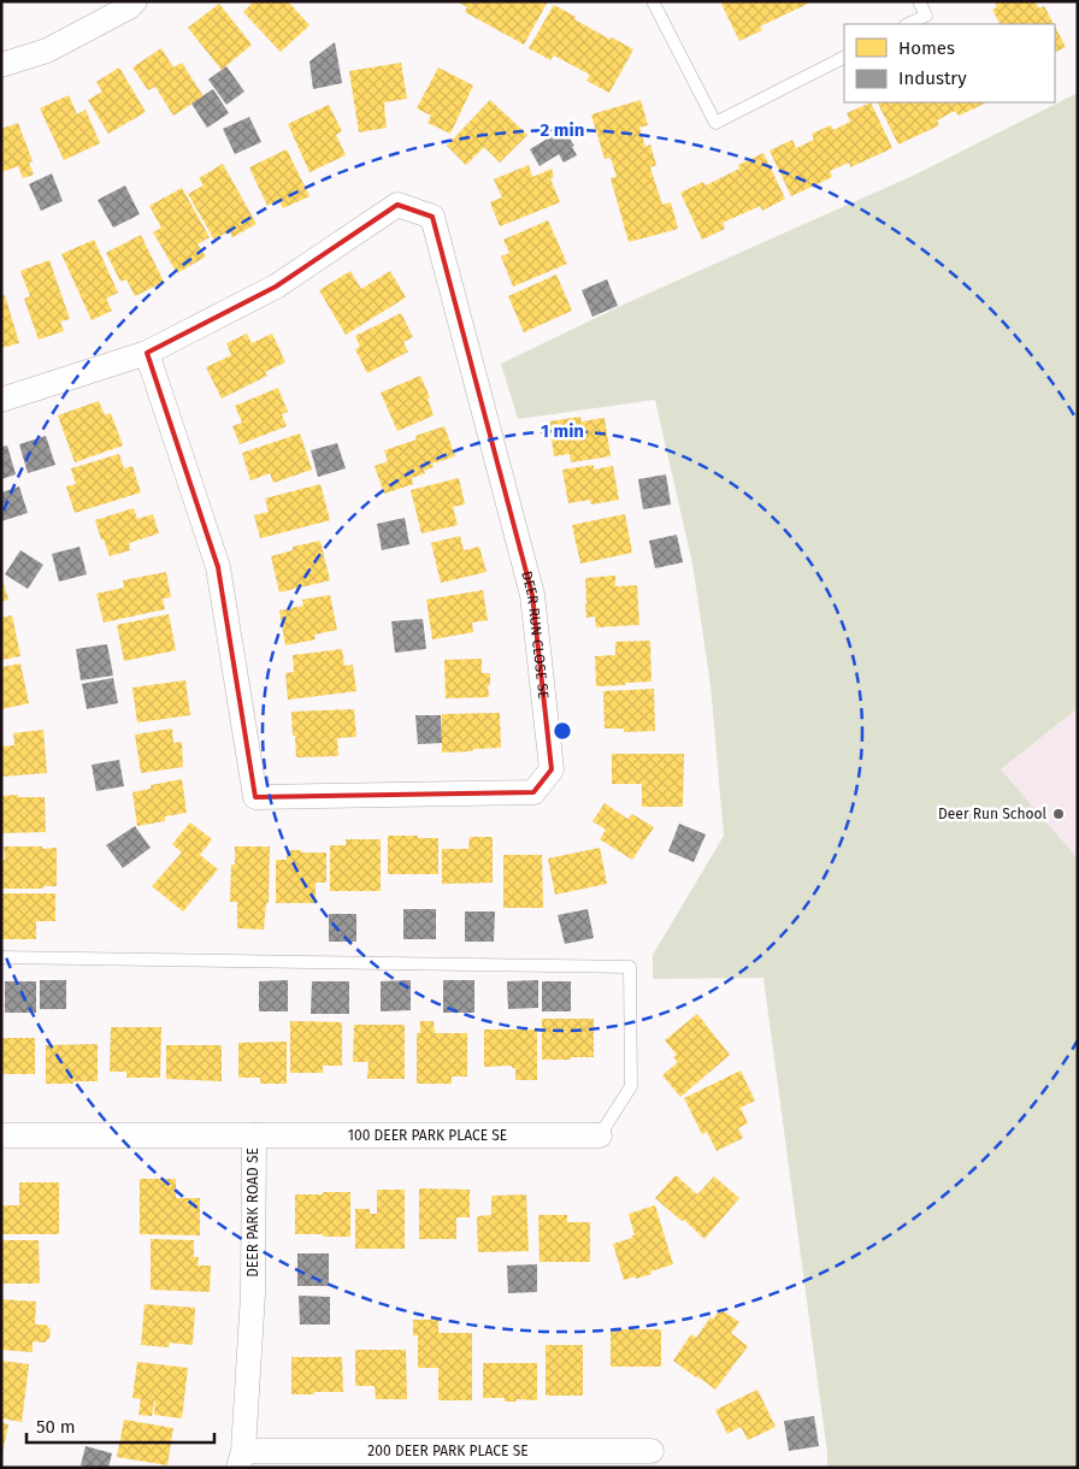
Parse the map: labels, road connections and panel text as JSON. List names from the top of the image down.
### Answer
{
  "streets": {
    "street": [
      "DEER RUN CLOSE SE",
      "100 DEER PARK PLACE SE",
      "DEER PARK ROAD SE",
      "200 DEER PARK PLACE SE"
    ]
  },
  "crossings": [
    ["100 DEER PARK PLACE SE", "DEER PARK ROAD SE"],
    ["DEER PARK ROAD SE", "200 DEER PARK PLACE SE"]
  ],
  "places": ["Deer Run School"],
  "legend": ["Homes", "Industry"],
  "scale_bar": "50 m",
  "rings": ["2 min", "1 min"]
}
